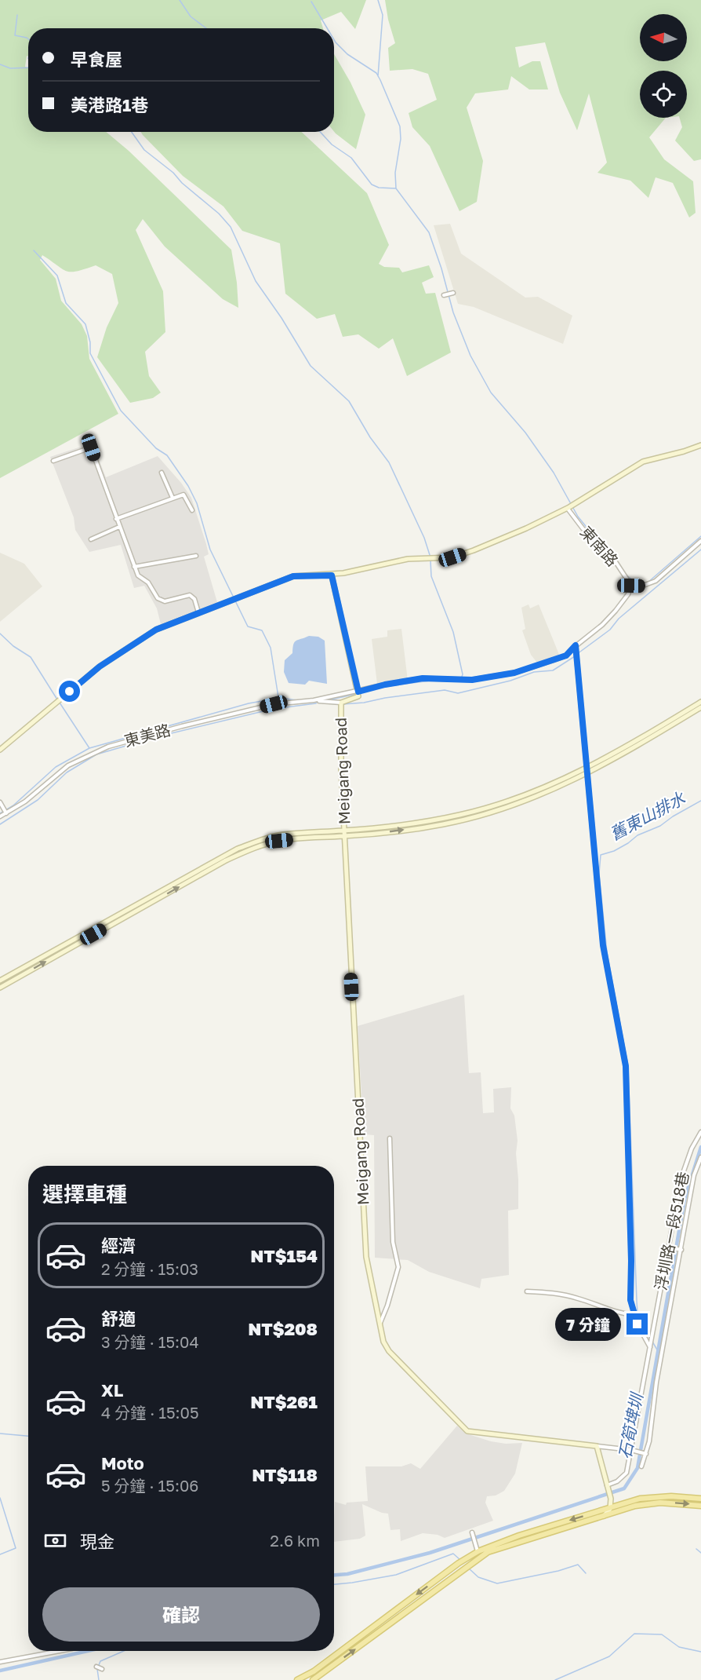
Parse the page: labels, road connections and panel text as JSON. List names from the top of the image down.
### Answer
{
  "streets": {
    "street": [
      "東南路",
      "東美路",
      "Meigang Road",
      "浮圳路一段518巷"
    ]
  },
  "water": ["舊東山排水", "石筍埤圳"],
  "north": "left",
  "page": {
    "banner": ["早食屋", "美港路1巷"],
    "heading": "選擇車種",
    "list": [
      {
        "name": "經濟",
        "note": "2 分鐘 · 15:03",
        "value": "NT$154"
      },
      {
        "name": "舒適",
        "note": "3 分鐘 · 15:04",
        "value": "NT$208"
      },
      {
        "name": "XL",
        "note": "4 分鐘 · 15:05",
        "value": "NT$261"
      },
      {
        "name": "Moto",
        "note": "5 分鐘 · 15:06",
        "value": "NT$118"
      }
    ],
    "bubble": "7 分鐘",
    "pay": ["現金", "2.6 km"],
    "buttons": "確認"
  }
}
